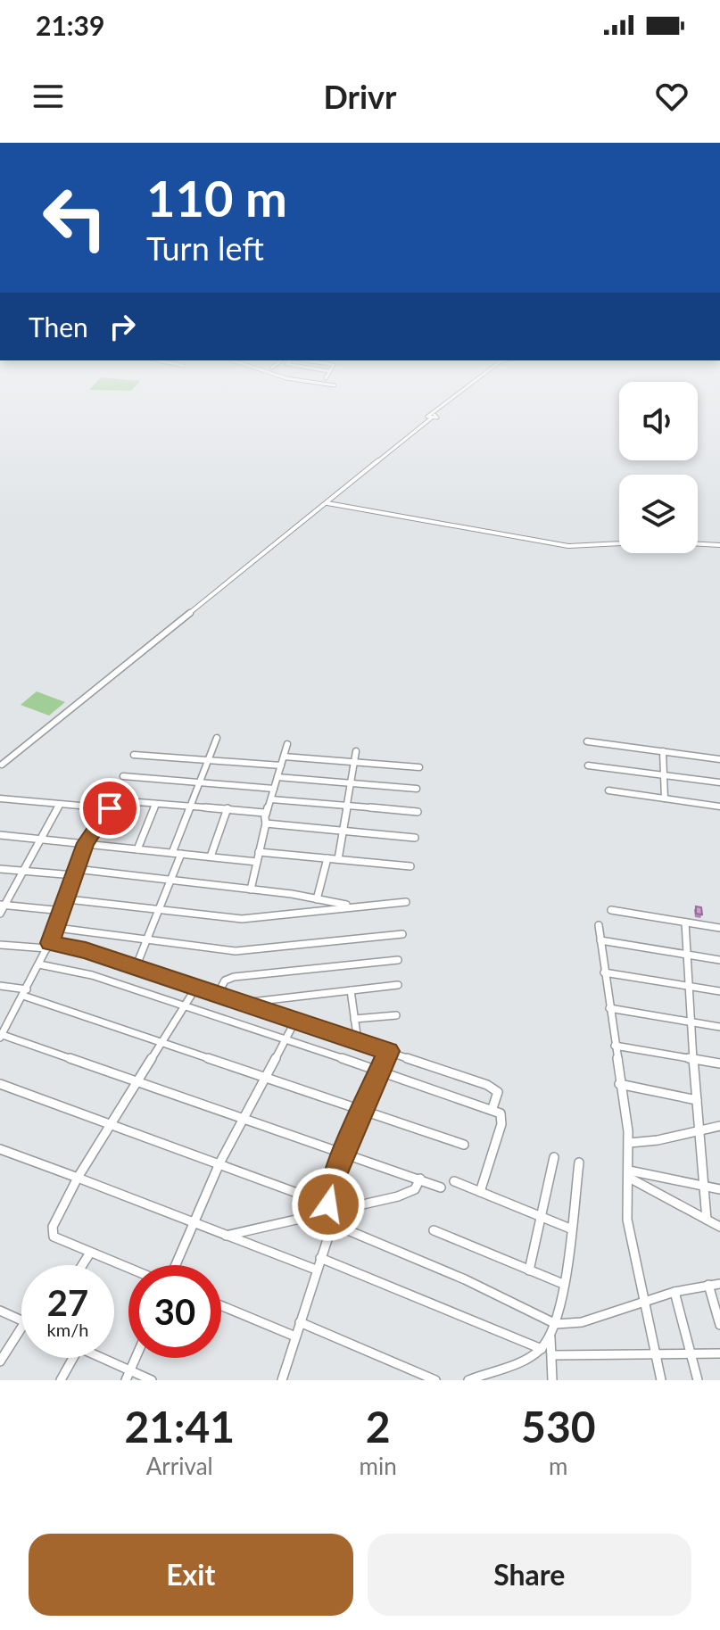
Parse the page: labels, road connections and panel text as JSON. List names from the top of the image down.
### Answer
{
  "page": {
    "status": "21:39",
    "header": "Drivr",
    "turn": ["110 m", "Turn left"],
    "then": "Then",
    "speed": "27 km/h",
    "limit": "30",
    "eta": [
      "21:41",
      "Arrival",
      "2",
      "min",
      "530",
      "m"
    ],
    "buttons": ["Exit", "Share"]
  }
}
